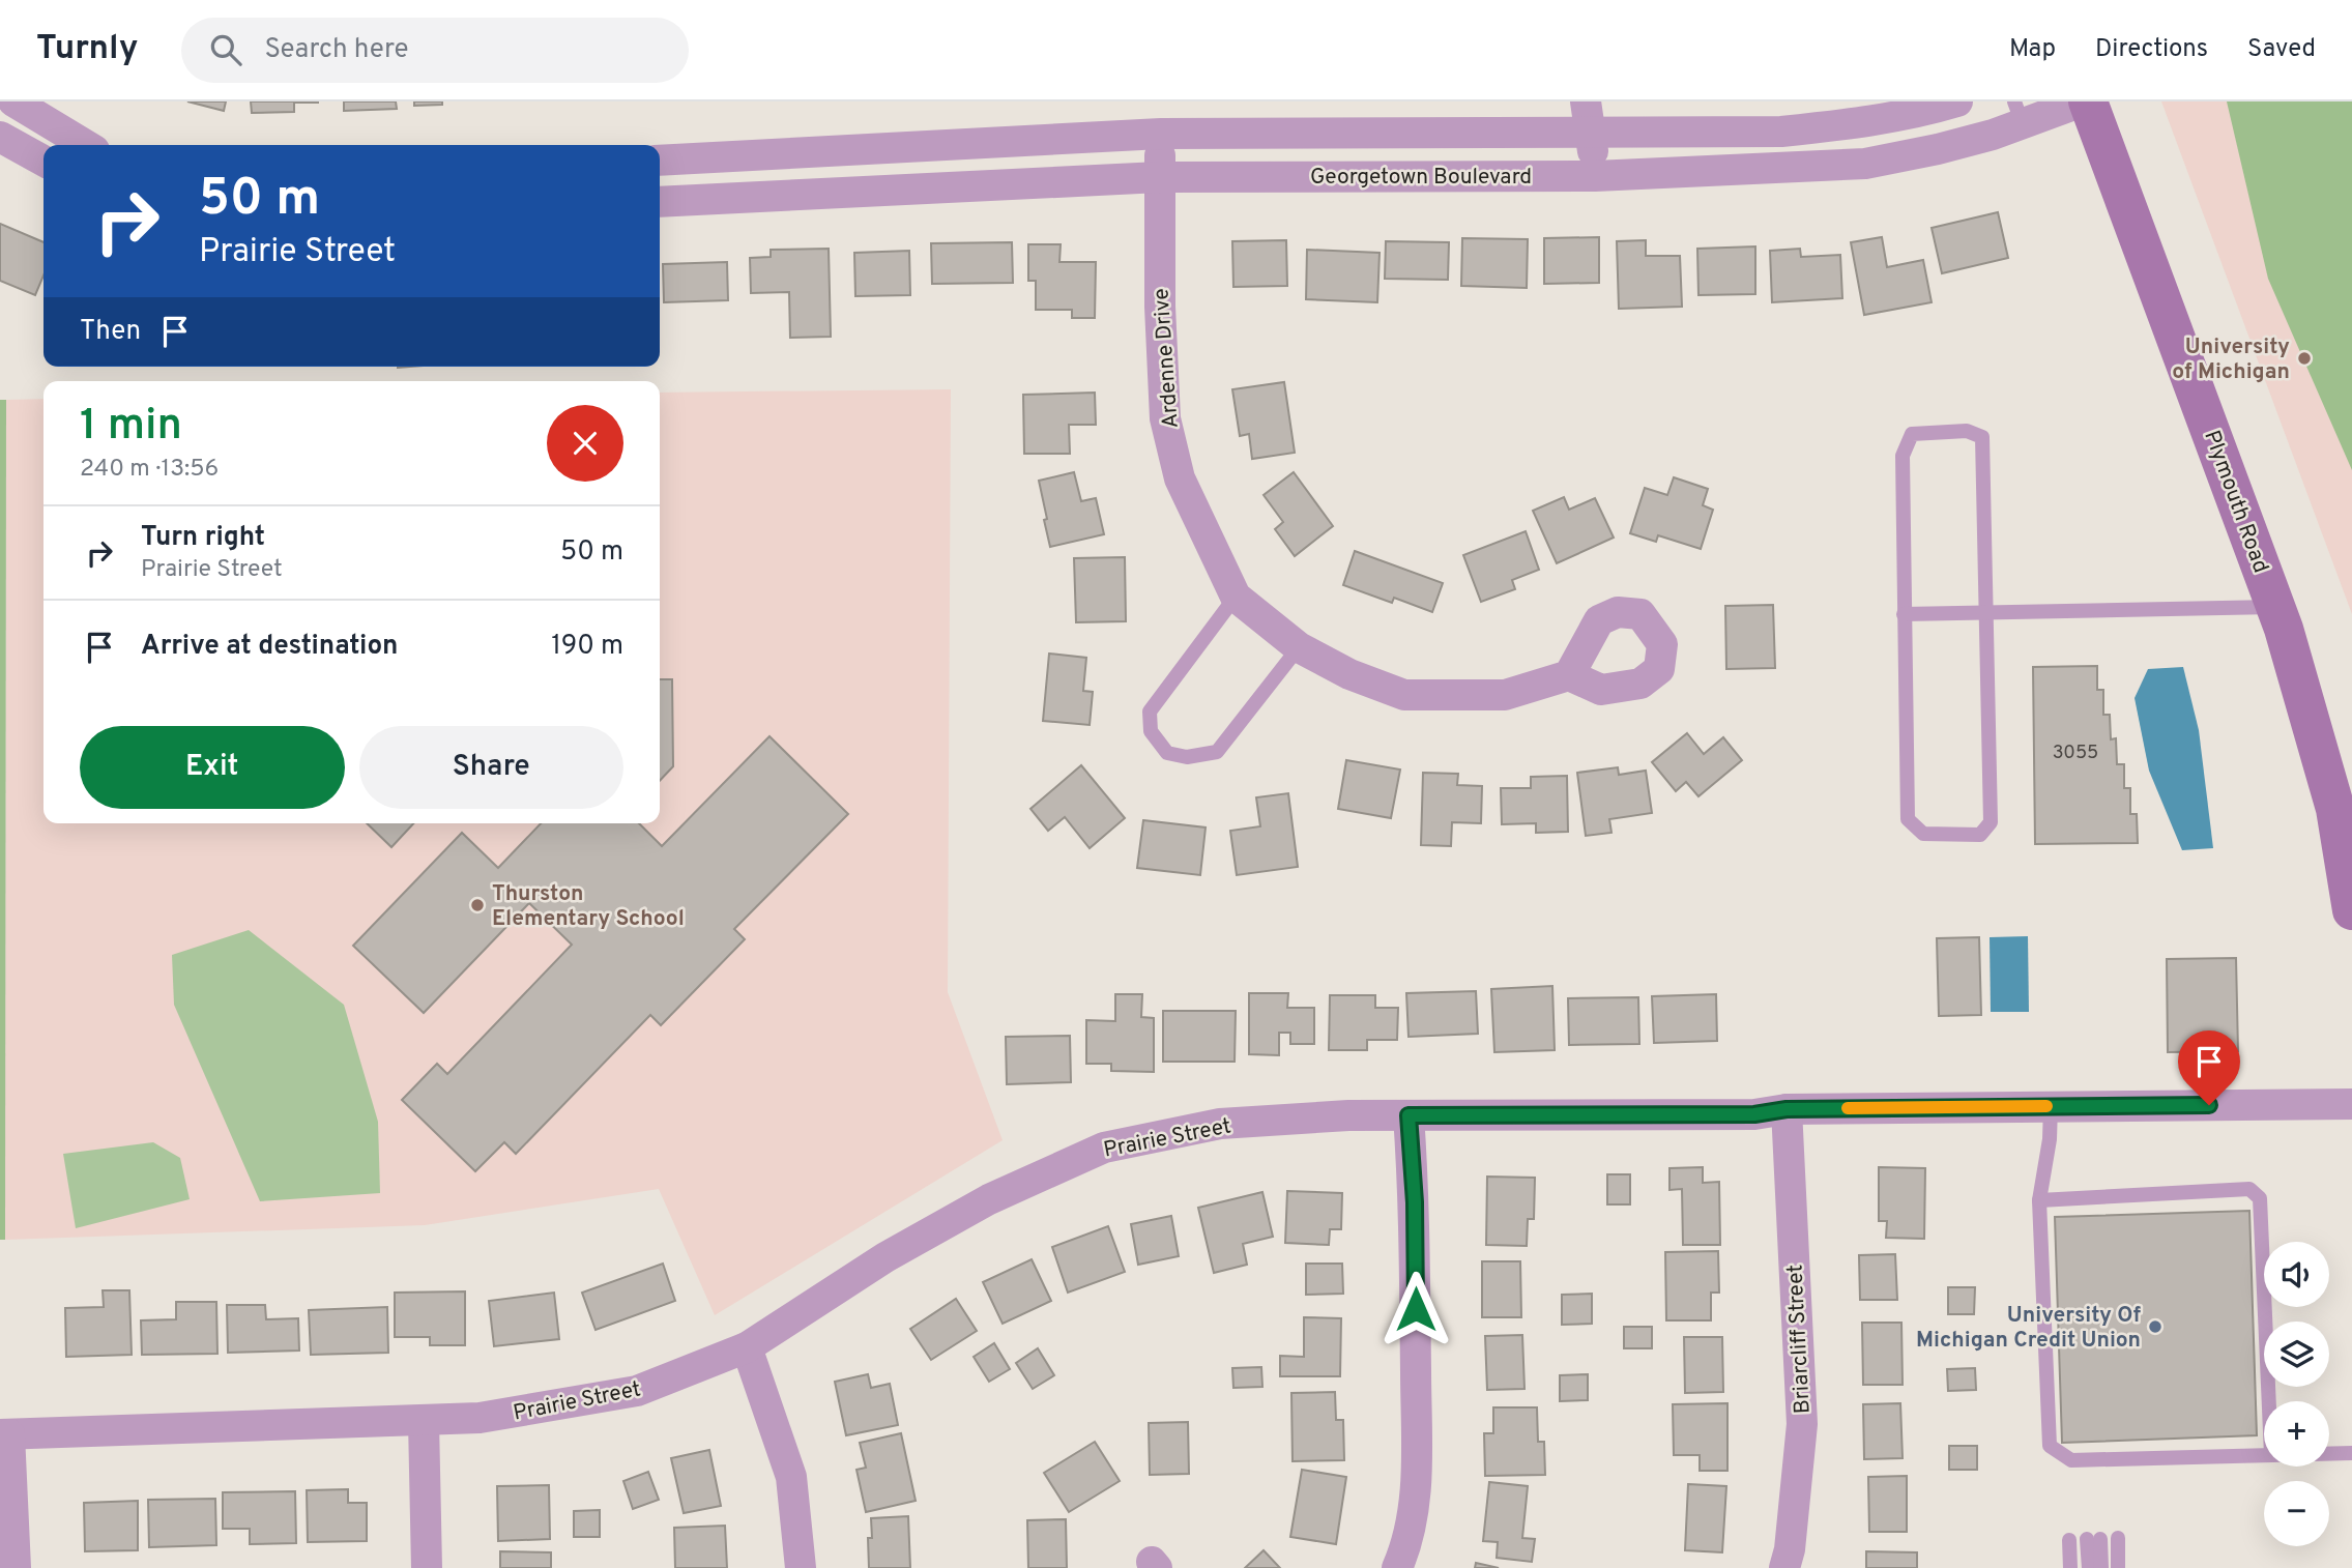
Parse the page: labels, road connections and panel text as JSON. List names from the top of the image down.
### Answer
{
  "streets": {
    "main road": ["Plymouth Road"],
    "street": [
      "Georgetown Boulevard",
      "Ardenne Drive",
      "Prairie Street",
      "Briarcliff Street"
    ]
  },
  "crossings": [
    ["Georgetown Boulevard", "Ardenne Drive"],
    ["Georgetown Boulevard", "Plymouth Road"],
    ["Prairie Street", "Briarcliff Street"]
  ],
  "places": ["University of Michigan", "Thurston Elementary School", "University Of Michigan Credit Union"],
  "house_numbers": ["3055"],
  "page": {
    "header": "Turnly",
    "search": "Search here",
    "nav": ["Map", "Directions", "Saved"],
    "turn": ["50 m", "Prairie Street"],
    "then": "Then",
    "heading": ["1 min", "240 m · 13:56"],
    "list": [
      {
        "name": "Turn right",
        "note": "Prairie Street",
        "value": "50 m"
      },
      {
        "name": "Arrive at destination",
        "value": "190 m"
      }
    ],
    "buttons": ["Exit", "Share"],
    "map_buttons": ["+", "−"]
  }
}
